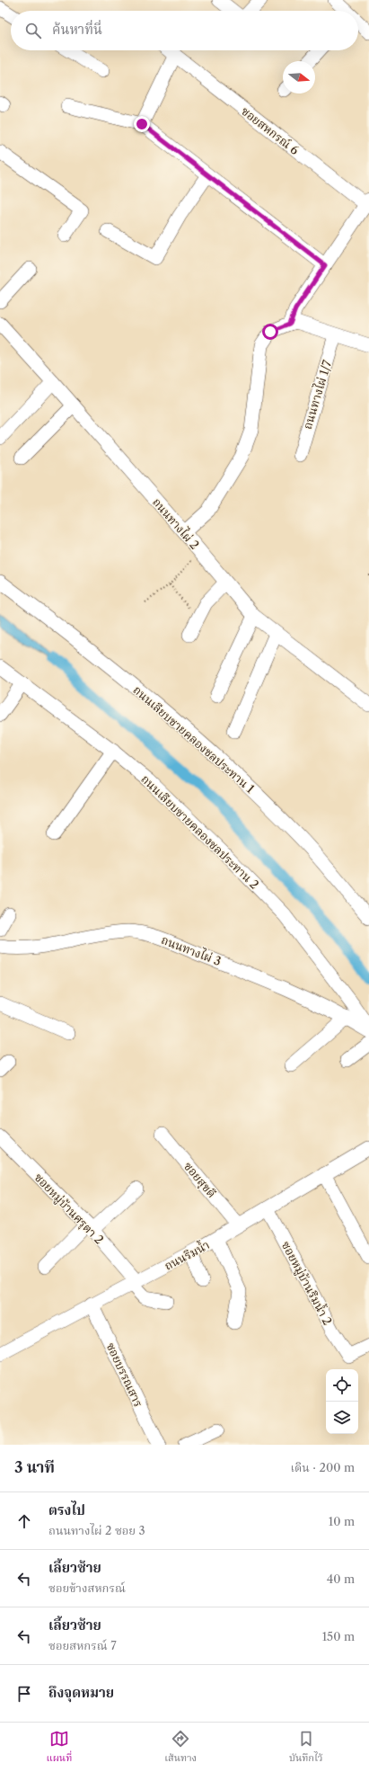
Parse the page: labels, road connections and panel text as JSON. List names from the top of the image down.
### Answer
{
  "streets": {
    "street": [
      "ซอยสหกรณ์ 6",
      "ถนนทางไผ่ 1/7",
      "ถนนทางไผ่ 2",
      "ถนนเลียบชายคลองชลประทาน 1",
      "ถนนเลียบชายคลองชลประทาน 2",
      "ถนนทางไผ่ 3",
      "ซอยสุขดี",
      "ซอยหมู่บ้านศรุตา 2",
      "ถนนริมน้ำ",
      "ซอยหมู่บ้านริมน้ำ 2",
      "ซอยบรรณสาร"
    ]
  },
  "crossings": [
    ["ซอยสุขดี", "ถนนริมน้ำ"],
    ["ซอยหมู่บ้านศรุตา 2", "ถนนริมน้ำ"],
    ["ถนนริมน้ำ", "ซอยหมู่บ้านริมน้ำ 2"],
    ["ถนนริมน้ำ", "ซอยบรรณสาร"]
  ],
  "north": "right",
  "page": {
    "search": "ค้นหาที่นี่",
    "heading": ["3 นาที", "เดิน · 200 m"],
    "list": [
      ["ตรงไป", "ถนนทางไผ่ 2 ซอย 3", "10 m"],
      ["เลี้ยวซ้าย", "ซอยข้างสหกรณ์", "40 m"],
      ["เลี้ยวซ้าย", "ซอยสหกรณ์ 7", "150 m"],
      "ถึงจุดหมาย"
    ],
    "nav": ["แผนที่", "เส้นทาง", "บันทึกไว้"]
  }
}
